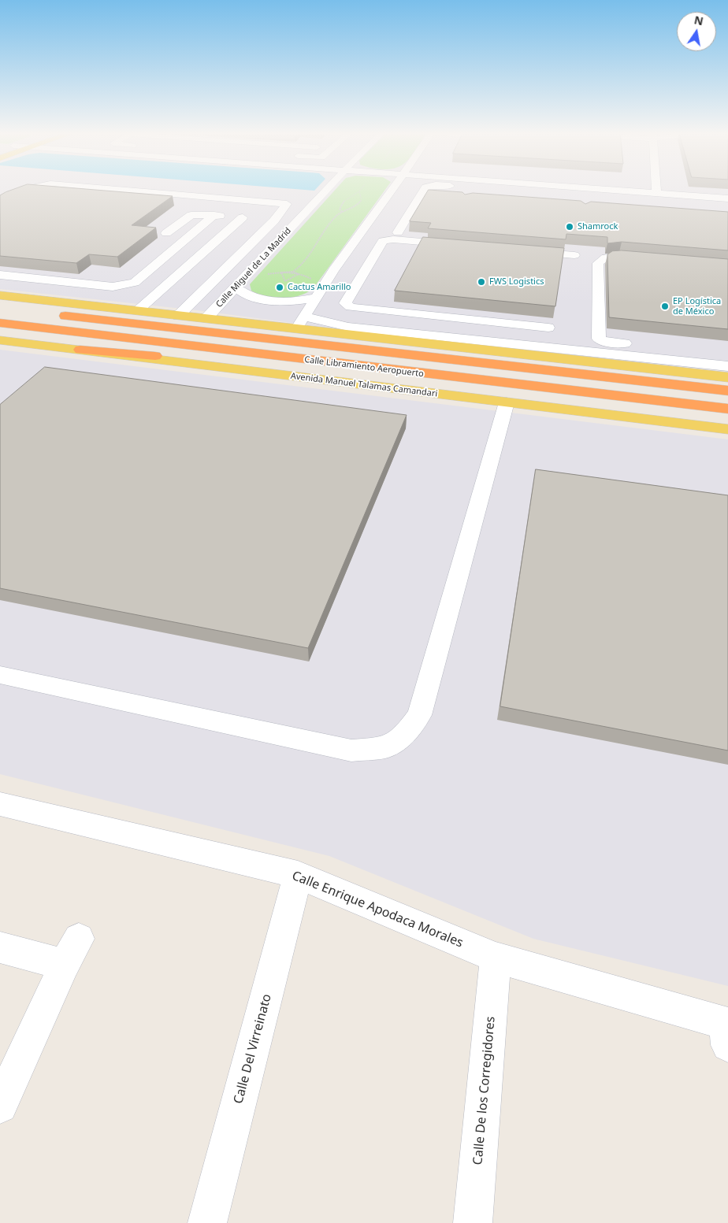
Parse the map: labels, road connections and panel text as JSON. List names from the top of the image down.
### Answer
{
  "streets": {
    "highway": ["Calle Libramiento Aeropuerto"],
    "main road": ["Avenida Manuel Talamas Camandari"],
    "street": [
      "Calle Miguel de La Madrid",
      "Calle Enrique Apodaca Morales",
      "Calle Del Virreinato",
      "Calle De los Corregidores"
    ]
  },
  "crossings": [
    ["Calle Enrique Apodaca Morales", "Calle Del Virreinato"],
    ["Calle Enrique Apodaca Morales", "Calle De los Corregidores"]
  ],
  "places": [
    "Shamrock",
    "FWS Logistics",
    "Cactus Amarillo",
    "EP Logística de México"
  ],
  "north": "top"
}
